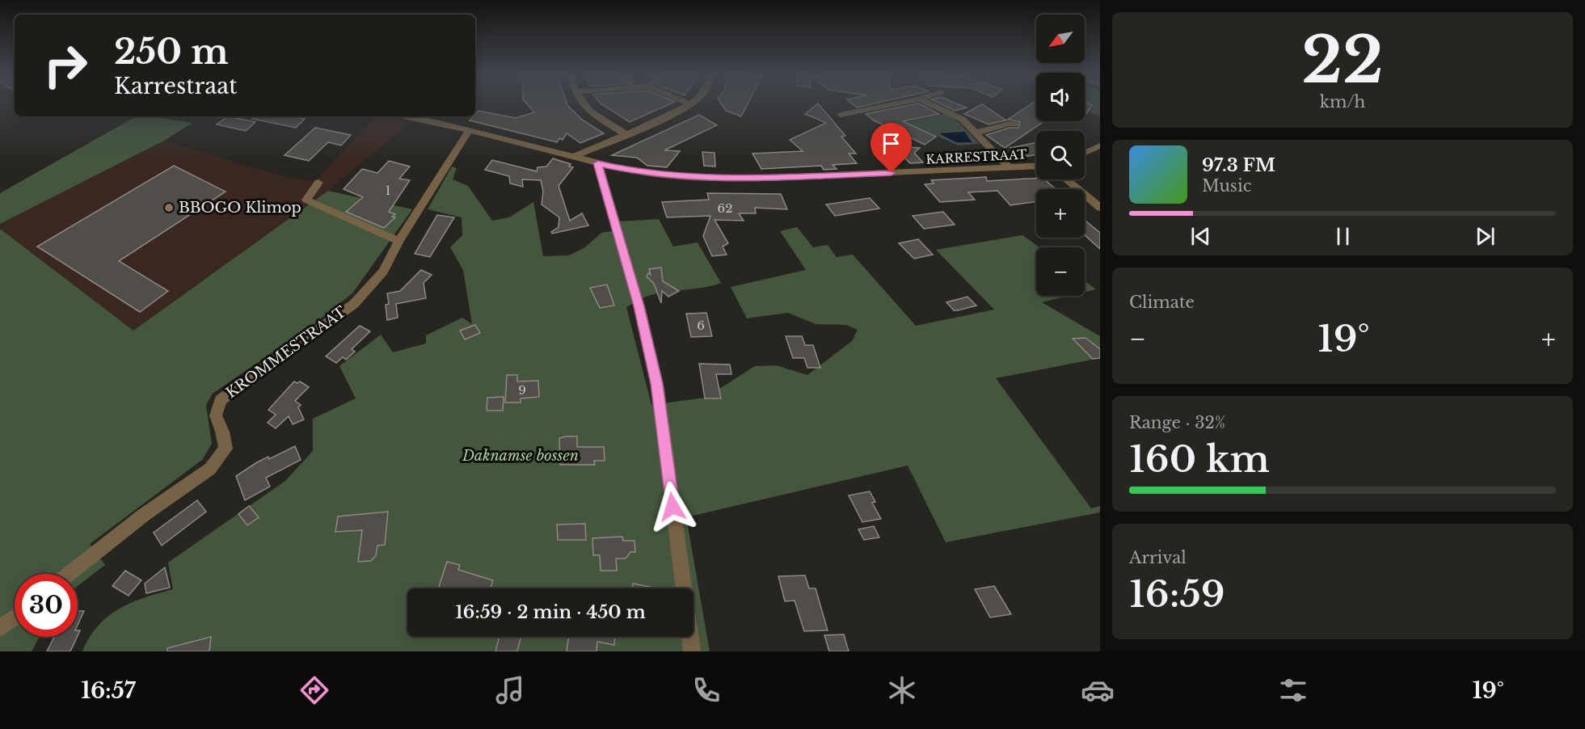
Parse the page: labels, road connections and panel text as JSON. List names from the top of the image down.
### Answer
{
  "streets": {
    "street": ["KARRESTRAAT", "KROMMESTRAAT"]
  },
  "crossings": [
    ["KARRESTRAAT", "KROMMESTRAAT"]
  ],
  "parks": ["Daknamse bossen"],
  "places": ["BBOGO Klimop"],
  "house_numbers": [
    "1",
    "62",
    "6",
    "9"
  ],
  "north": "bottom left",
  "page": {
    "tile": [
      ["22", "km/h"],
      "Climate",
      ["Range · 32%", "160 km"],
      ["Arrival", "16:59"]
    ],
    "map_buttons": ["+", "−"],
    "turn": ["250 m", "Karrestraat"],
    "song": ["97.3 FM", "Music"],
    "heat": ["−", "19°", "+"],
    "limit": "30",
    "trip": "16:59 · 2 min · 450 m",
    "tabs": ["16:57", "19°"]
  }
}
